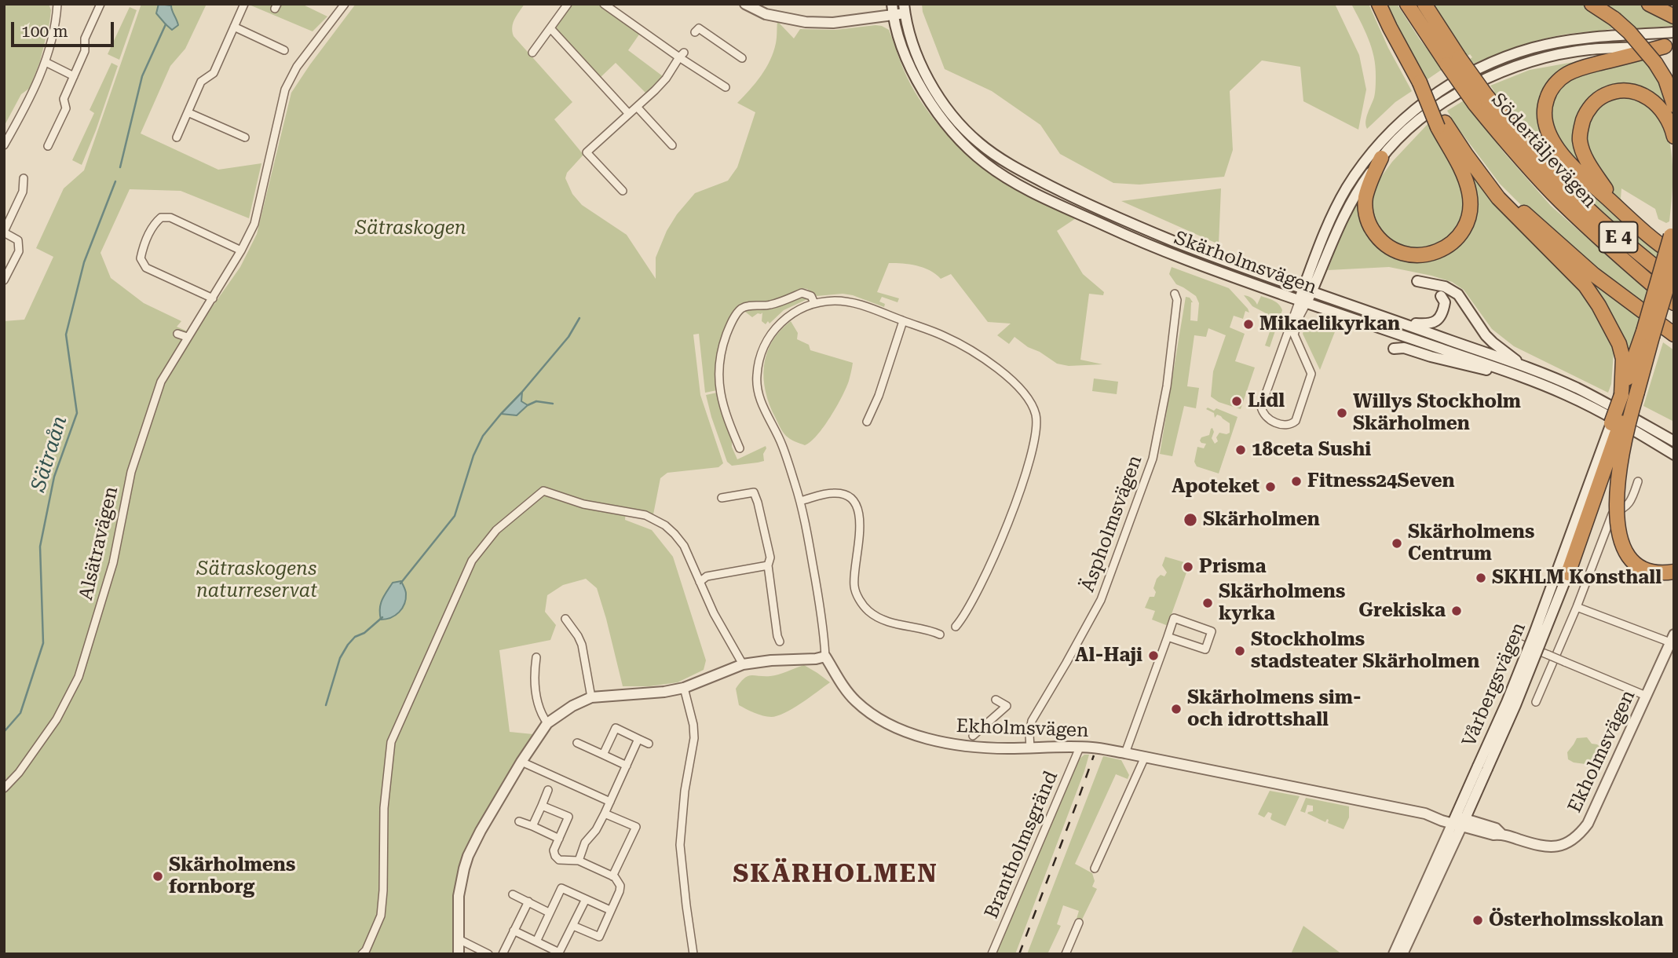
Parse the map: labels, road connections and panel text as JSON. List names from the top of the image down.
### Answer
{
  "streets": {
    "highway": ["Södertäljevägen", "E 4"],
    "main road": ["Skärholmsvägen", "Vårbergsvägen", "Ekholmsvägen"],
    "street": ["Äspholmsvägen", "Alsätravägen", "Brantholmsgränd"]
  },
  "crossings": [
    ["Äspholmsvägen", "Ekholmsvägen"],
    ["Vårbergsvägen", "Ekholmsvägen"],
    ["Ekholmsvägen", "Brantholmsgränd"]
  ],
  "districts": ["SKÄRHOLMEN"],
  "water": ["Sätraån"],
  "parks": ["Sätraskogen", "Sätraskogens naturreservat"],
  "places": [
    "Mikaelikyrkan",
    "Lidl",
    "Willys Stockholm Skärholmen",
    "18ceta Sushi",
    "Fitness24Seven",
    "Apoteket",
    "Skärholmen",
    "Skärholmens Centrum",
    "Prisma",
    "SKHLM Konsthall",
    "Skärholmens kyrka",
    "Grekiska",
    "Stockholms stadsteater Skärholmen",
    "Al-Haji",
    "Skärholmens sim- och idrottshall",
    "Skärholmens fornborg",
    "Österholmsskolan"
  ],
  "scale_bar": "100 m"
}
